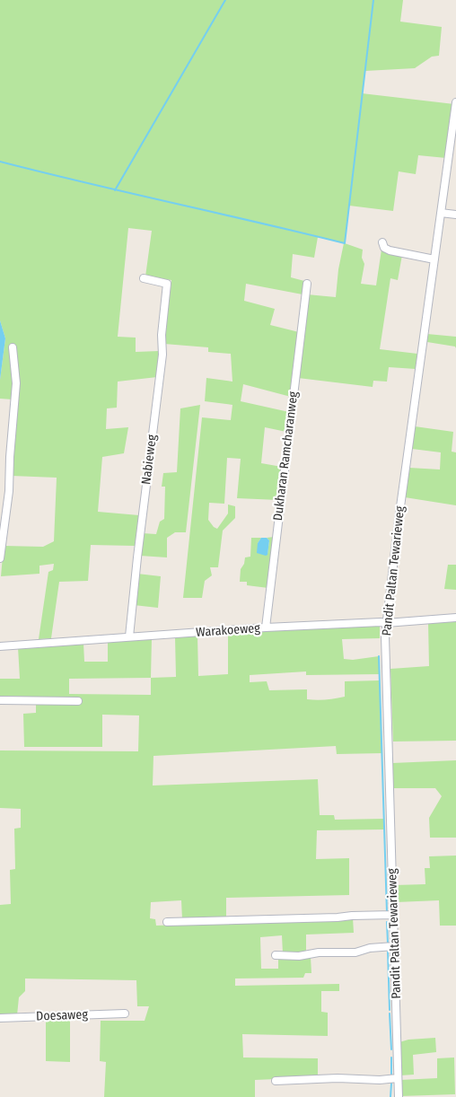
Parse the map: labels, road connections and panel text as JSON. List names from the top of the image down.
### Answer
{
  "streets": {
    "street": [
      "Dukharan Ramcharanweg",
      "Nabieweg",
      "Pandit Paltan Tewarieweg",
      "Warakoeweg",
      "Doesaweg"
    ]
  },
  "crossings": [
    ["Dukharan Ramcharanweg", "Warakoeweg"],
    ["Nabieweg", "Warakoeweg"],
    ["Pandit Paltan Tewarieweg", "Warakoeweg"]
  ]
}
